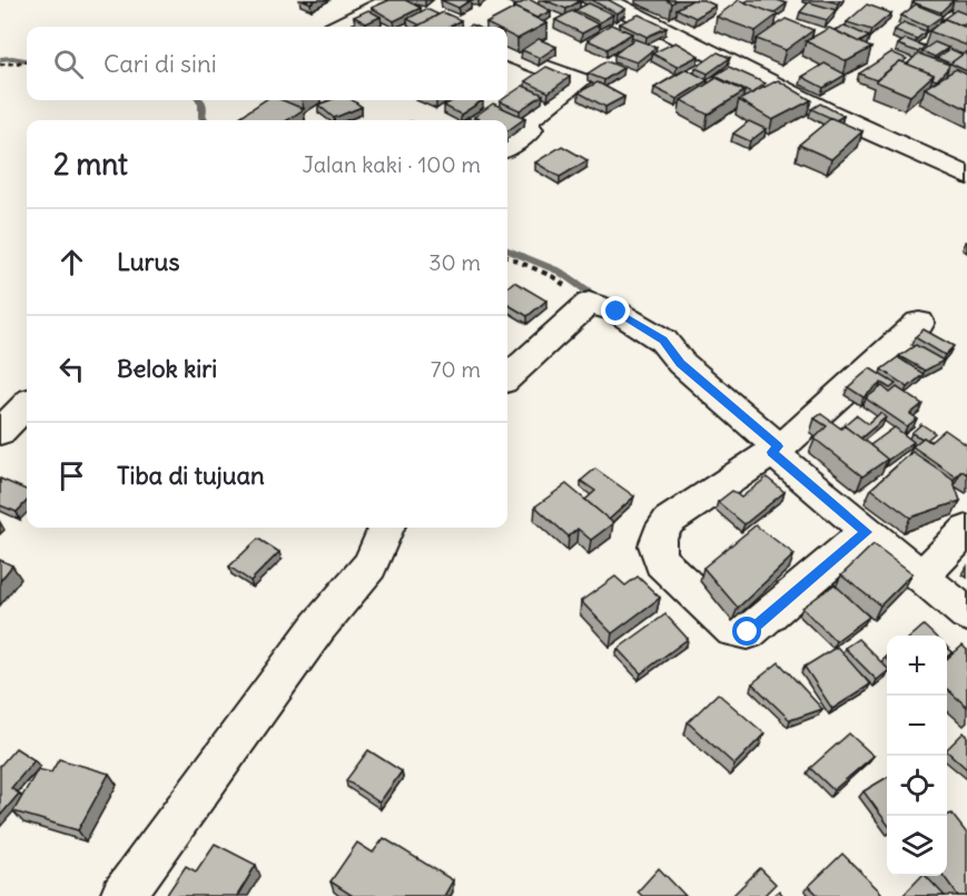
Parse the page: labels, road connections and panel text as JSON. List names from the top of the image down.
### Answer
{
  "page": {
    "search": "Cari di sini",
    "heading": ["2 mnt", "Jalan kaki · 100 m"],
    "list": [
      ["Lurus", "30 m"],
      ["Belok kiri", "70 m"],
      "Tiba di tujuan"
    ],
    "map_buttons": ["+", "−"]
  }
}
